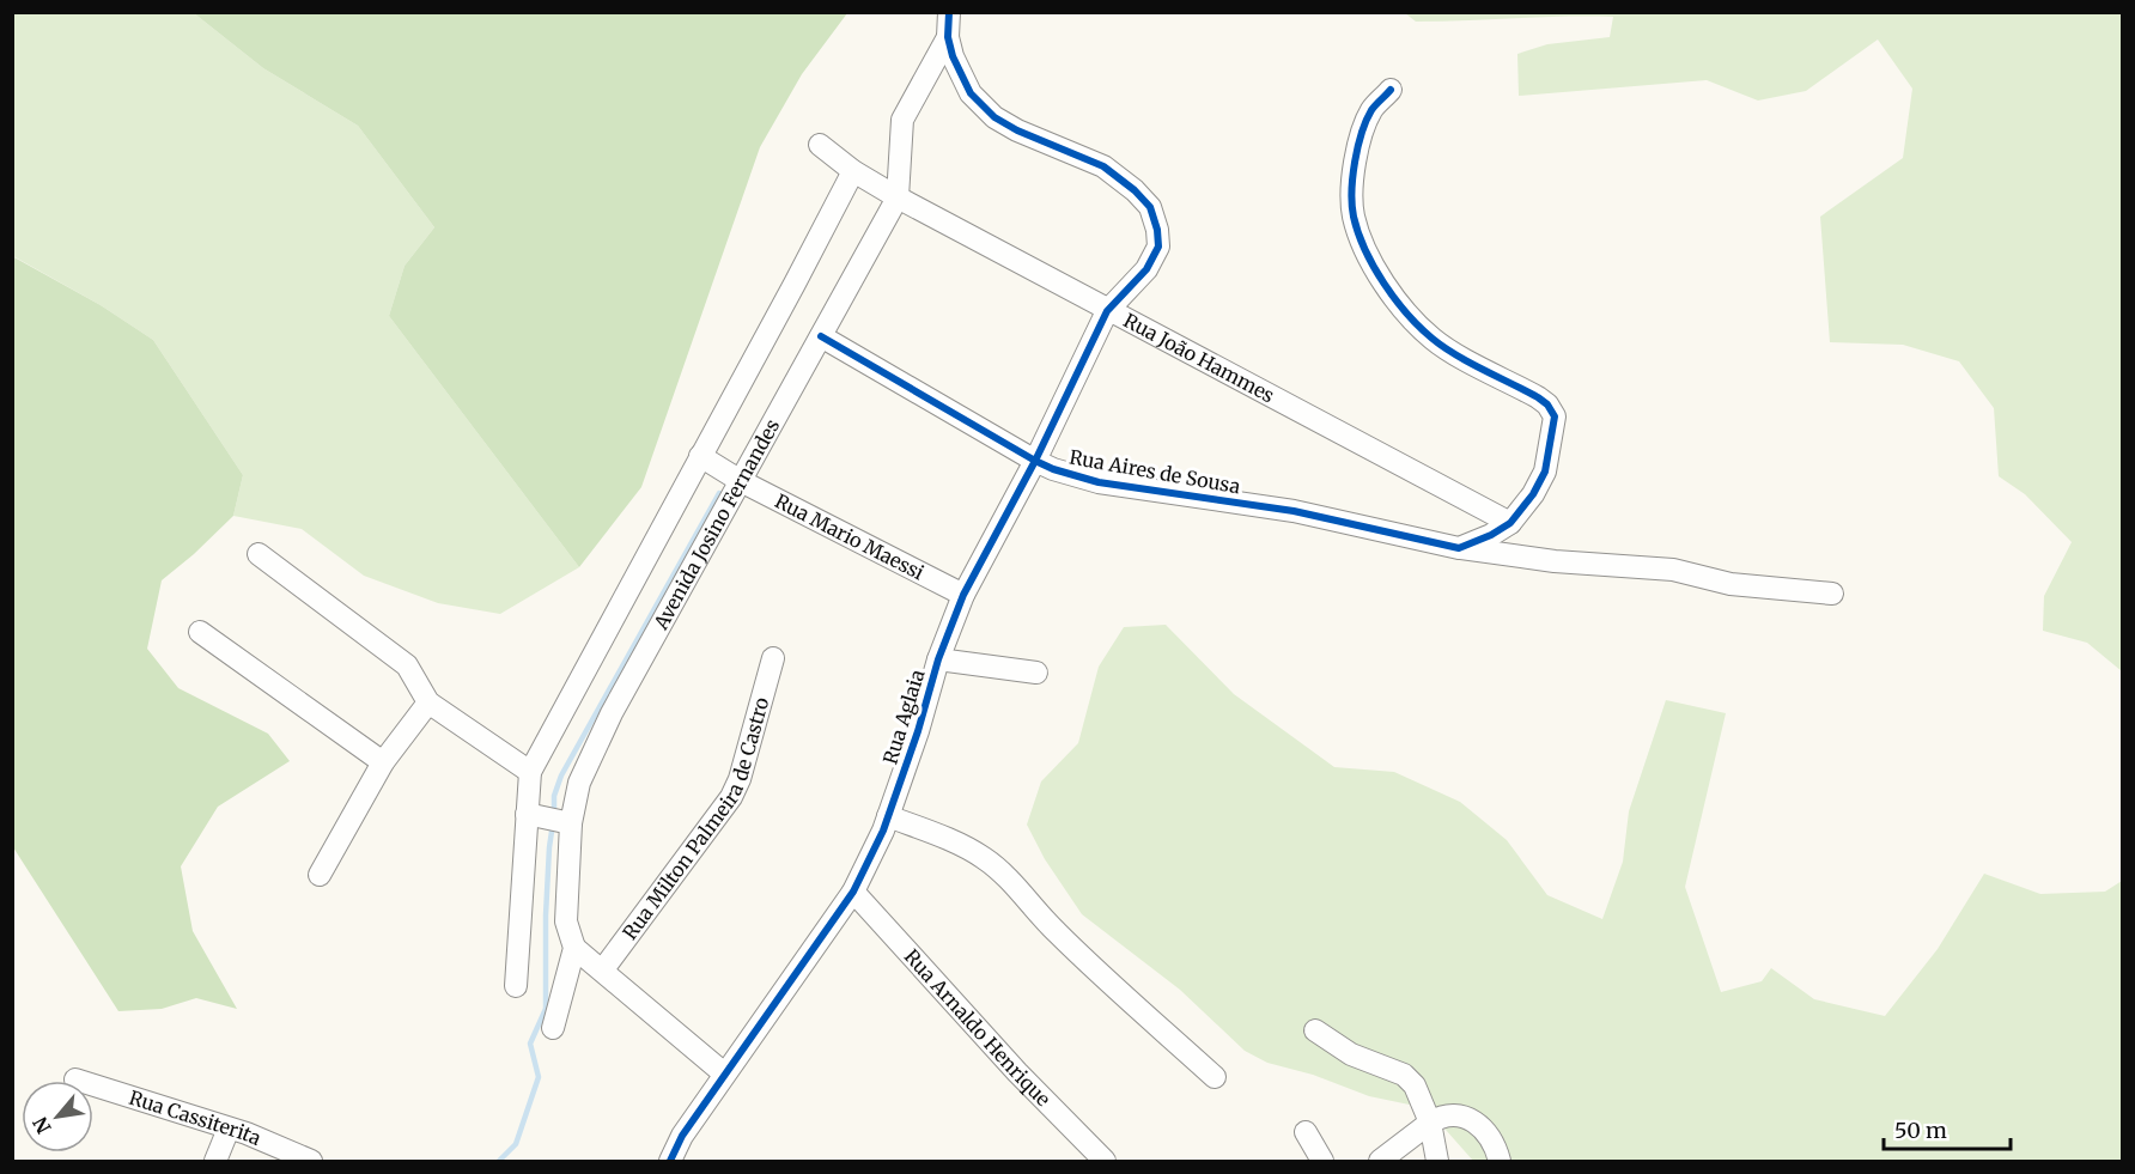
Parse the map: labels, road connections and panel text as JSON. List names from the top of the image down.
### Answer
{
  "streets": {
    "street": [
      "Rua João Hammes",
      "Rua Aires de Sousa",
      "Avenida Josino Fernandes",
      "Rua Mario Maessi",
      "Rua Aglaia",
      "Rua Milton Palmeira de Castro",
      "Rua Arnaldo Henrique",
      "Rua Cassiterita"
    ]
  },
  "crossings": [
    ["Rua João Hammes", "Avenida Josino Fernandes"],
    ["Rua João Hammes", "Rua Aglaia"],
    ["Rua Aires de Sousa", "Avenida Josino Fernandes"],
    ["Rua Aires de Sousa", "Rua Aglaia"],
    ["Avenida Josino Fernandes", "Rua Mario Maessi"],
    ["Avenida Josino Fernandes", "Rua Aglaia"],
    ["Rua Mario Maessi", "Rua Aglaia"],
    ["Rua Aglaia", "Rua Arnaldo Henrique"]
  ],
  "scale_bar": "50 m",
  "north": "bottom left"
}
